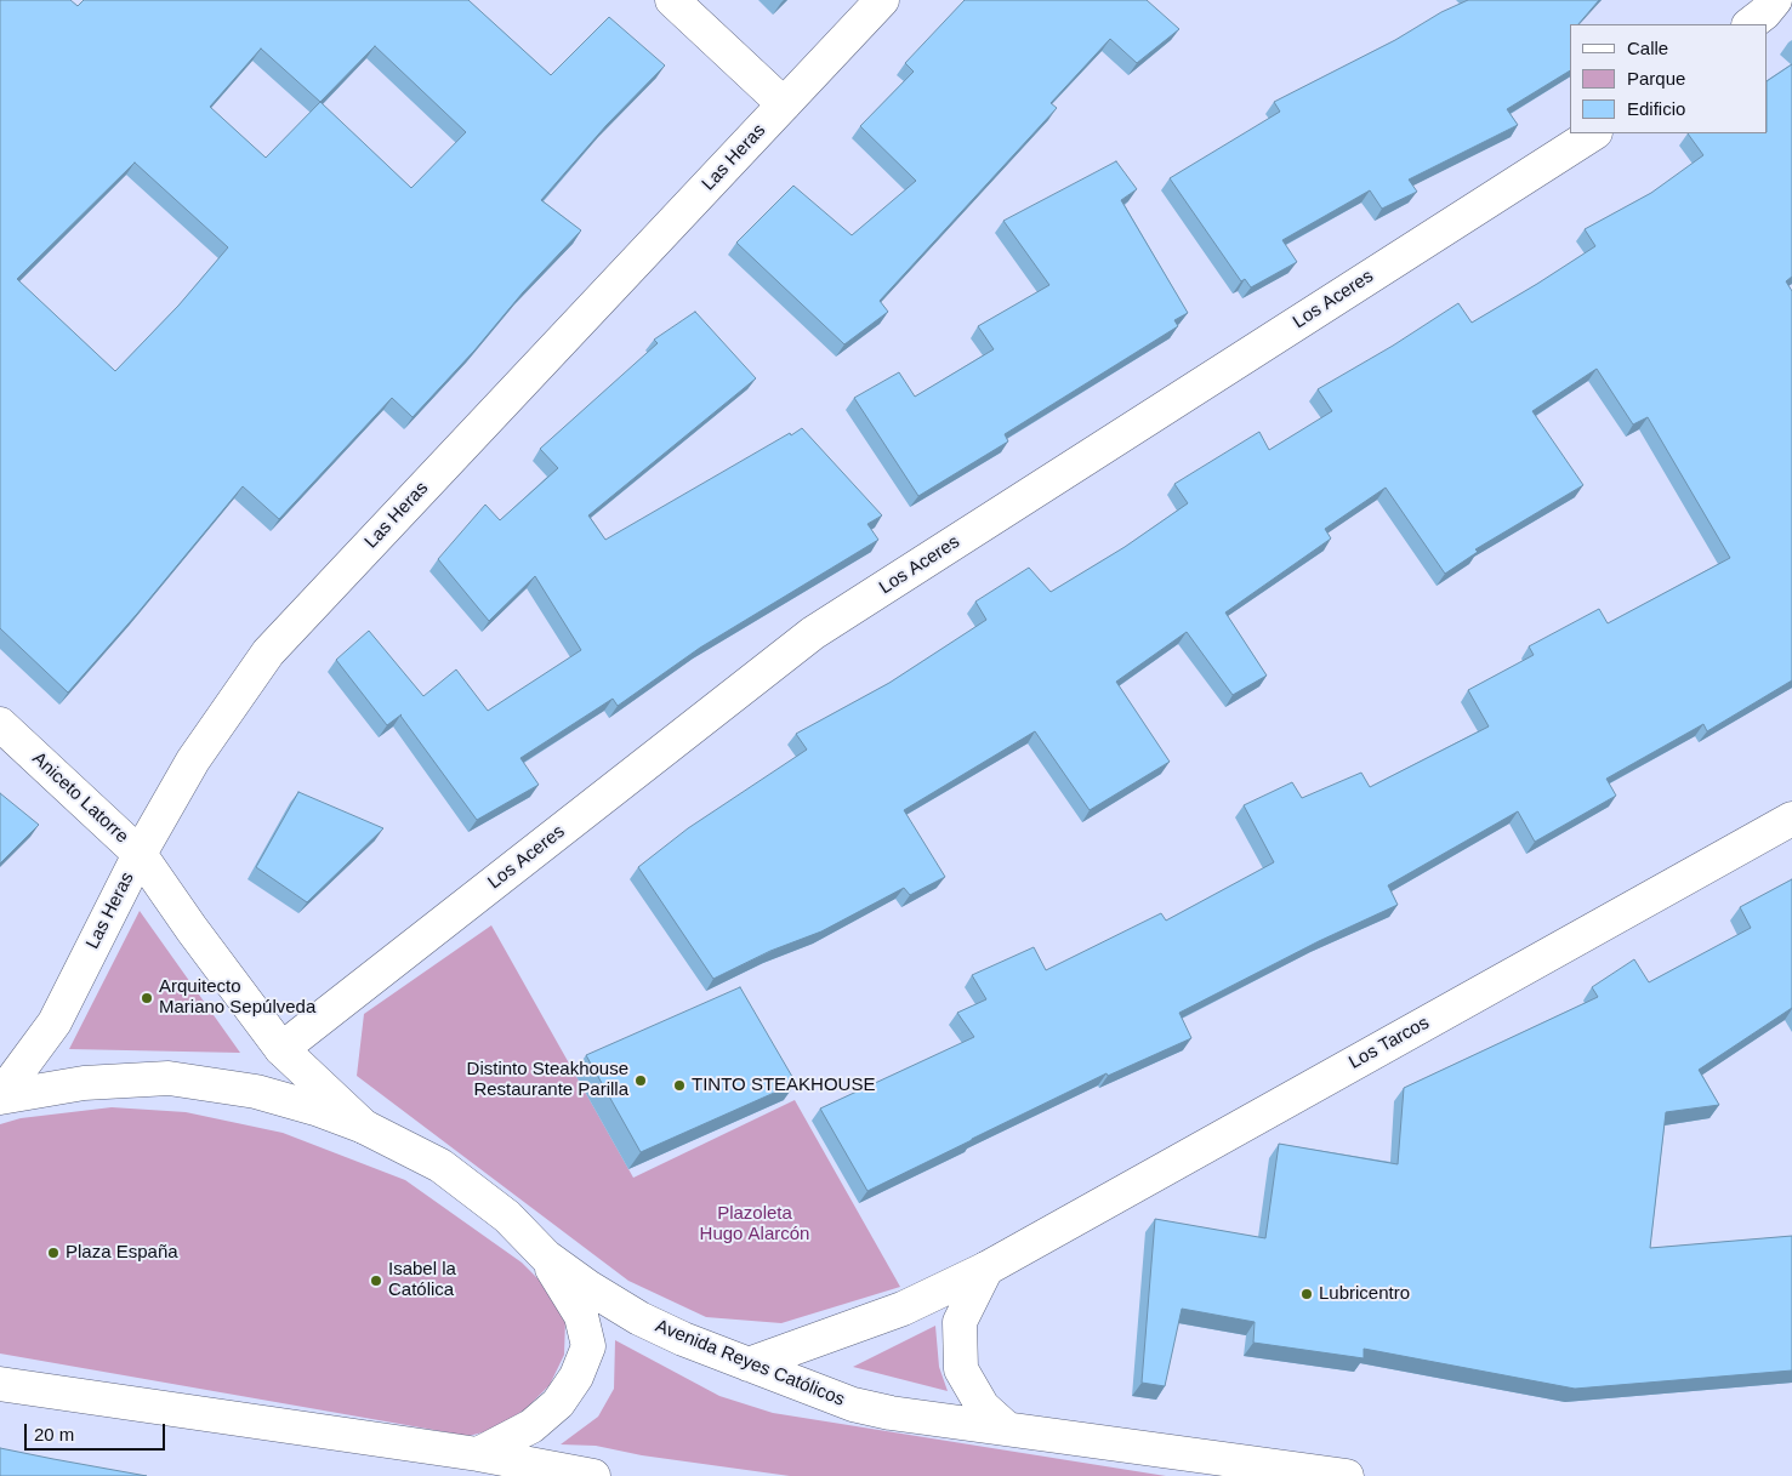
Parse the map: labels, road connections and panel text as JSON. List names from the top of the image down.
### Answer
{
  "streets": {
    "street": [
      "Las Heras",
      "Los Aceres",
      "Aniceto Latorre",
      "Los Tarcos",
      "Avenida Reyes Católicos"
    ]
  },
  "crossings": [
    ["Las Heras", "Aniceto Latorre"],
    ["Las Heras", "Avenida Reyes Católicos"],
    ["Los Aceres", "Aniceto Latorre"],
    ["Aniceto Latorre", "Avenida Reyes Católicos"],
    ["Los Tarcos", "Avenida Reyes Católicos"]
  ],
  "parks": ["Plazoleta Hugo Alarcón"],
  "places": [
    "Arquitecto Mariano Sepúlveda",
    "Distinto Steakhouse Restaurante Parilla",
    "TINTO STEAKHOUSE",
    "Plaza España",
    "Isabel la Católica",
    "Lubricentro"
  ],
  "legend": ["Calle", "Parque", "Edificio"],
  "scale_bar": "20 m"
}
